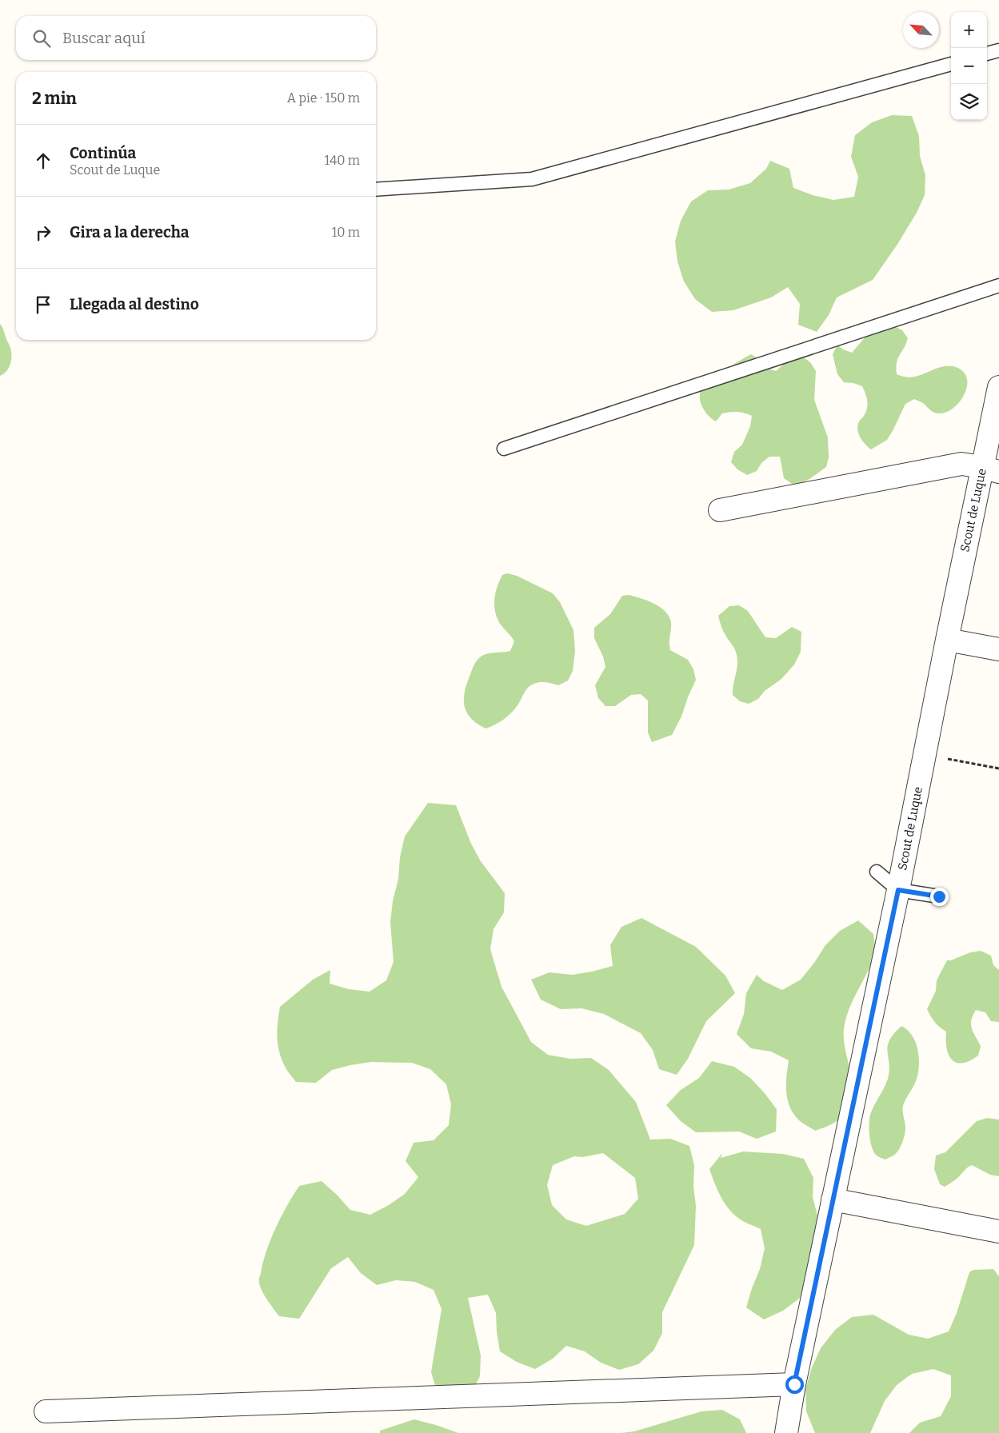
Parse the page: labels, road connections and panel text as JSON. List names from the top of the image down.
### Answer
{
  "streets": {
    "street": ["Scout de Luque"]
  },
  "north": "top left",
  "page": {
    "map_buttons": ["+", "−"],
    "search": "Buscar aquí",
    "heading": ["2 min", "A pie · 150 m"],
    "list": [
      ["Continúa", "Scout de Luque", "140 m"],
      ["Gira a la derecha", "10 m"],
      "Llegada al destino"
    ]
  }
}
